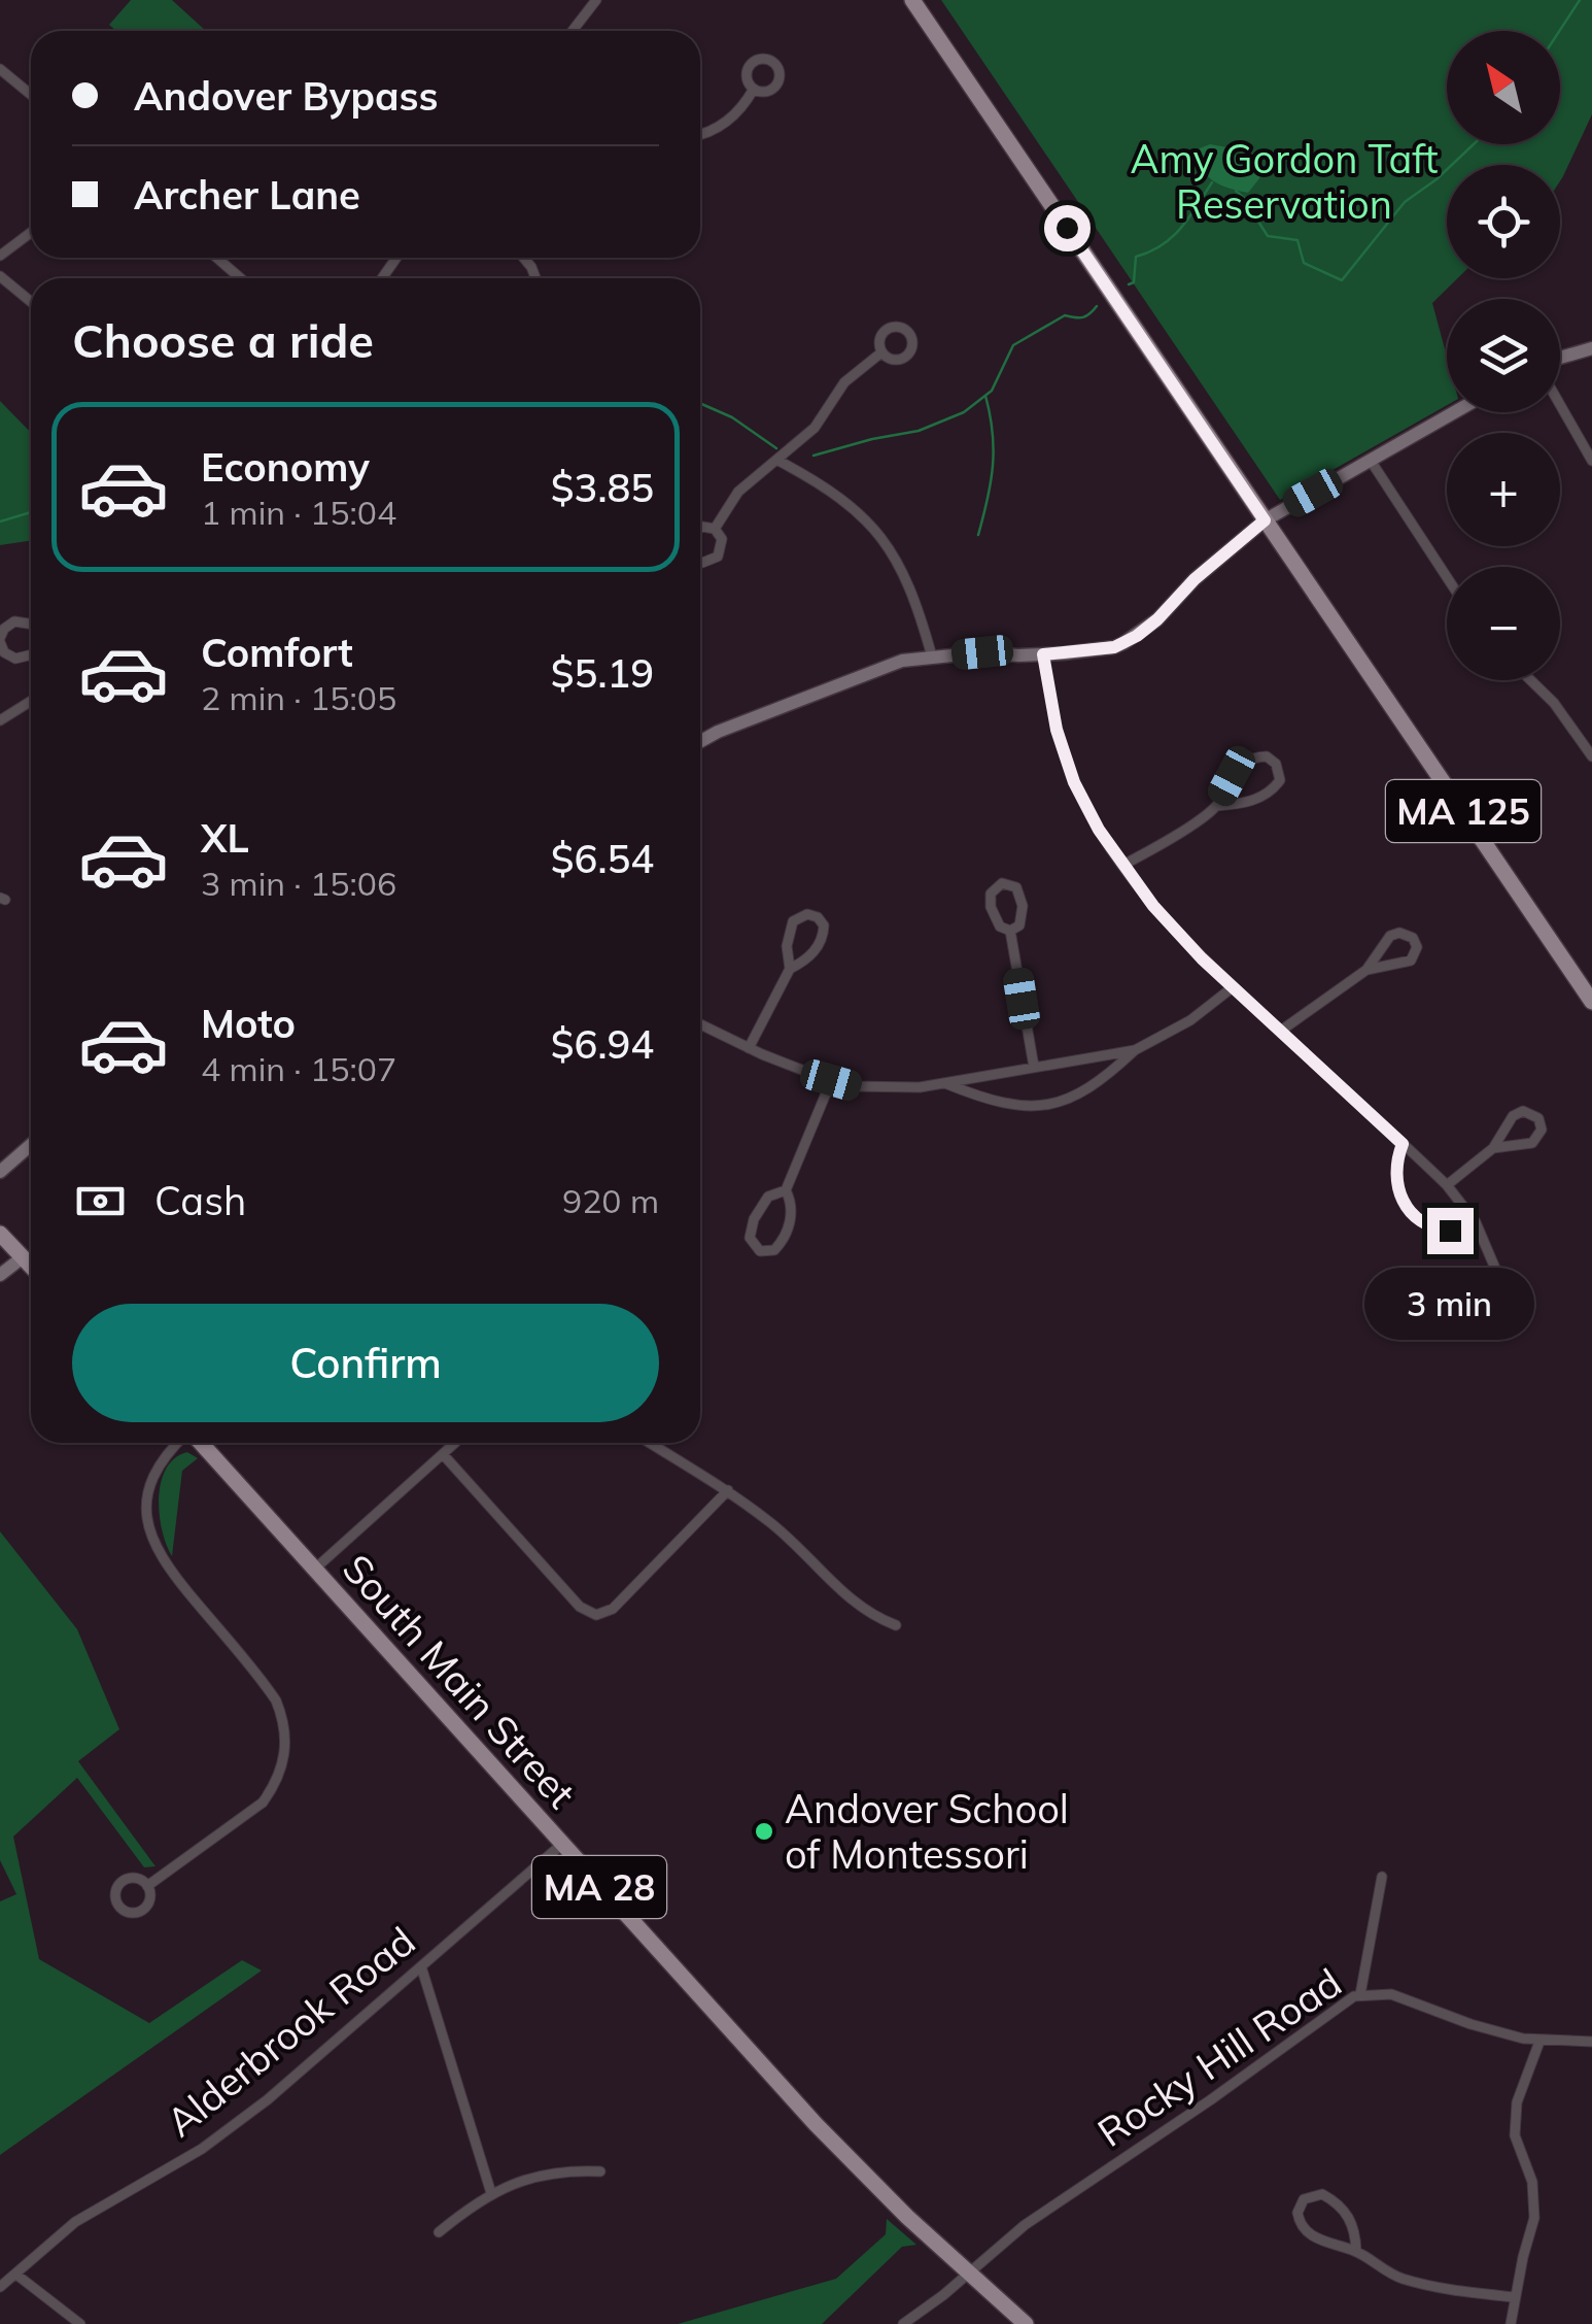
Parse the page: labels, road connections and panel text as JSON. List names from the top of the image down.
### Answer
{
  "streets": {
    "main road": ["MA 125", "South Main Street", "MA 28"],
    "street": ["Alderbrook Road", "Rocky Hill Road"]
  },
  "crossings": [
    ["South Main Street", "Alderbrook Road"],
    ["South Main Street", "Rocky Hill Road"]
  ],
  "parks": ["Amy Gordon Taft Reservation"],
  "places": ["Andover School of Montessori"],
  "north": "top left",
  "page": {
    "map_buttons": ["+", "−"],
    "banner": ["Andover Bypass", "Archer Lane"],
    "heading": "Choose a ride",
    "list": [
      {
        "name": "Economy",
        "note": "1 min · 15:04",
        "value": "$3.85"
      },
      {
        "name": "Comfort",
        "note": "2 min · 15:05",
        "value": "$5.19"
      },
      {
        "name": "XL",
        "note": "3 min · 15:06",
        "value": "$6.54"
      },
      {
        "name": "Moto",
        "note": "4 min · 15:07",
        "value": "$6.94"
      }
    ],
    "pay": ["Cash", "920 m"],
    "bubble": "3 min",
    "buttons": "Confirm"
  }
}
